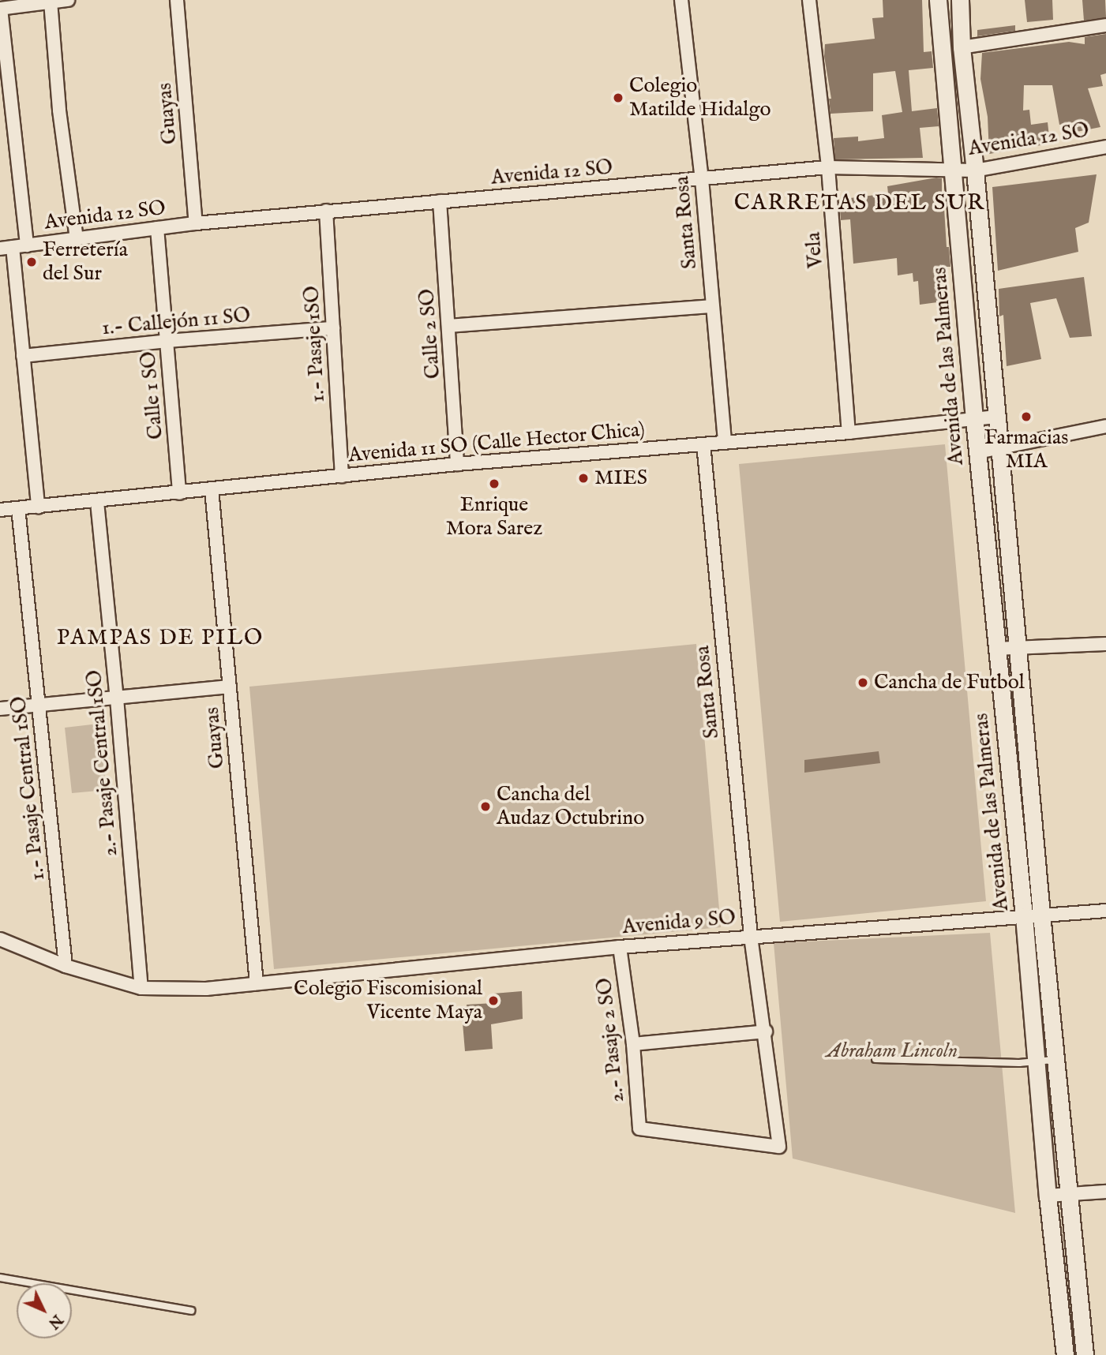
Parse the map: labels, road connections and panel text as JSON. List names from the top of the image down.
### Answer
{
  "streets": {
    "street": [
      "Guayas",
      "Avenida 12 SO",
      "Santa Rosa",
      "Vela",
      "1.- Callejón 11 SO",
      "Calle 2 SO",
      "1.- Pasaje 1SO",
      "Avenida de las Palmeras",
      "Calle 1 SO",
      "Avenida 11 SO (Calle Hector Chica)",
      "2.- Pasaje Central 1SO",
      "1.- Pasaje Central 1SO",
      "Avenida 9 SO",
      "2.- Pasaje 2 SO"
    ]
  },
  "crossings": [
    ["Guayas", "Avenida 12 SO"],
    ["Guayas", "Avenida 11 SO (Calle Hector Chica)"],
    ["Guayas", "Avenida 9 SO"],
    ["Avenida 12 SO", "Santa Rosa"],
    ["Avenida 12 SO", "Vela"],
    ["Avenida 12 SO", "Calle 2 SO"],
    ["Avenida 12 SO", "1.- Pasaje 1SO"],
    ["Avenida 12 SO", "Avenida de las Palmeras"],
    ["Avenida 12 SO", "Calle 1 SO"],
    ["Santa Rosa", "Avenida 11 SO (Calle Hector Chica)"],
    ["Santa Rosa", "Avenida 9 SO"],
    ["Santa Rosa", "2.- Pasaje 2 SO"],
    ["Vela", "Avenida 11 SO (Calle Hector Chica)"],
    ["1.- Callejón 11 SO", "1.- Pasaje 1SO"],
    ["1.- Callejón 11 SO", "Calle 1 SO"],
    ["Calle 2 SO", "Avenida 11 SO (Calle Hector Chica)"],
    ["1.- Pasaje 1SO", "Avenida 11 SO (Calle Hector Chica)"],
    ["Avenida de las Palmeras", "Avenida 11 SO (Calle Hector Chica)"],
    ["Avenida de las Palmeras", "Avenida 9 SO"],
    ["Calle 1 SO", "Avenida 11 SO (Calle Hector Chica)"],
    ["Avenida 11 SO (Calle Hector Chica)", "2.- Pasaje Central 1SO"],
    ["Avenida 11 SO (Calle Hector Chica)", "1.- Pasaje Central 1SO"],
    ["2.- Pasaje Central 1SO", "Avenida 9 SO"],
    ["1.- Pasaje Central 1SO", "Avenida 9 SO"],
    ["Avenida 9 SO", "2.- Pasaje 2 SO"]
  ],
  "districts": ["CARRETAS DEL SUR", "PAMPAS DE PILO"],
  "parks": ["Abraham Lincoln"],
  "places": [
    "Colegio Matilde Hidalgo",
    "Ferretería del Sur",
    "Farmacias MIA",
    "MIES",
    "Enrique Mora Sarez",
    "Cancha de Futbol",
    "Cancha del Audaz Octubrino",
    "Colegio Fiscomisional Vicente Maya"
  ],
  "north": "bottom right"
}
